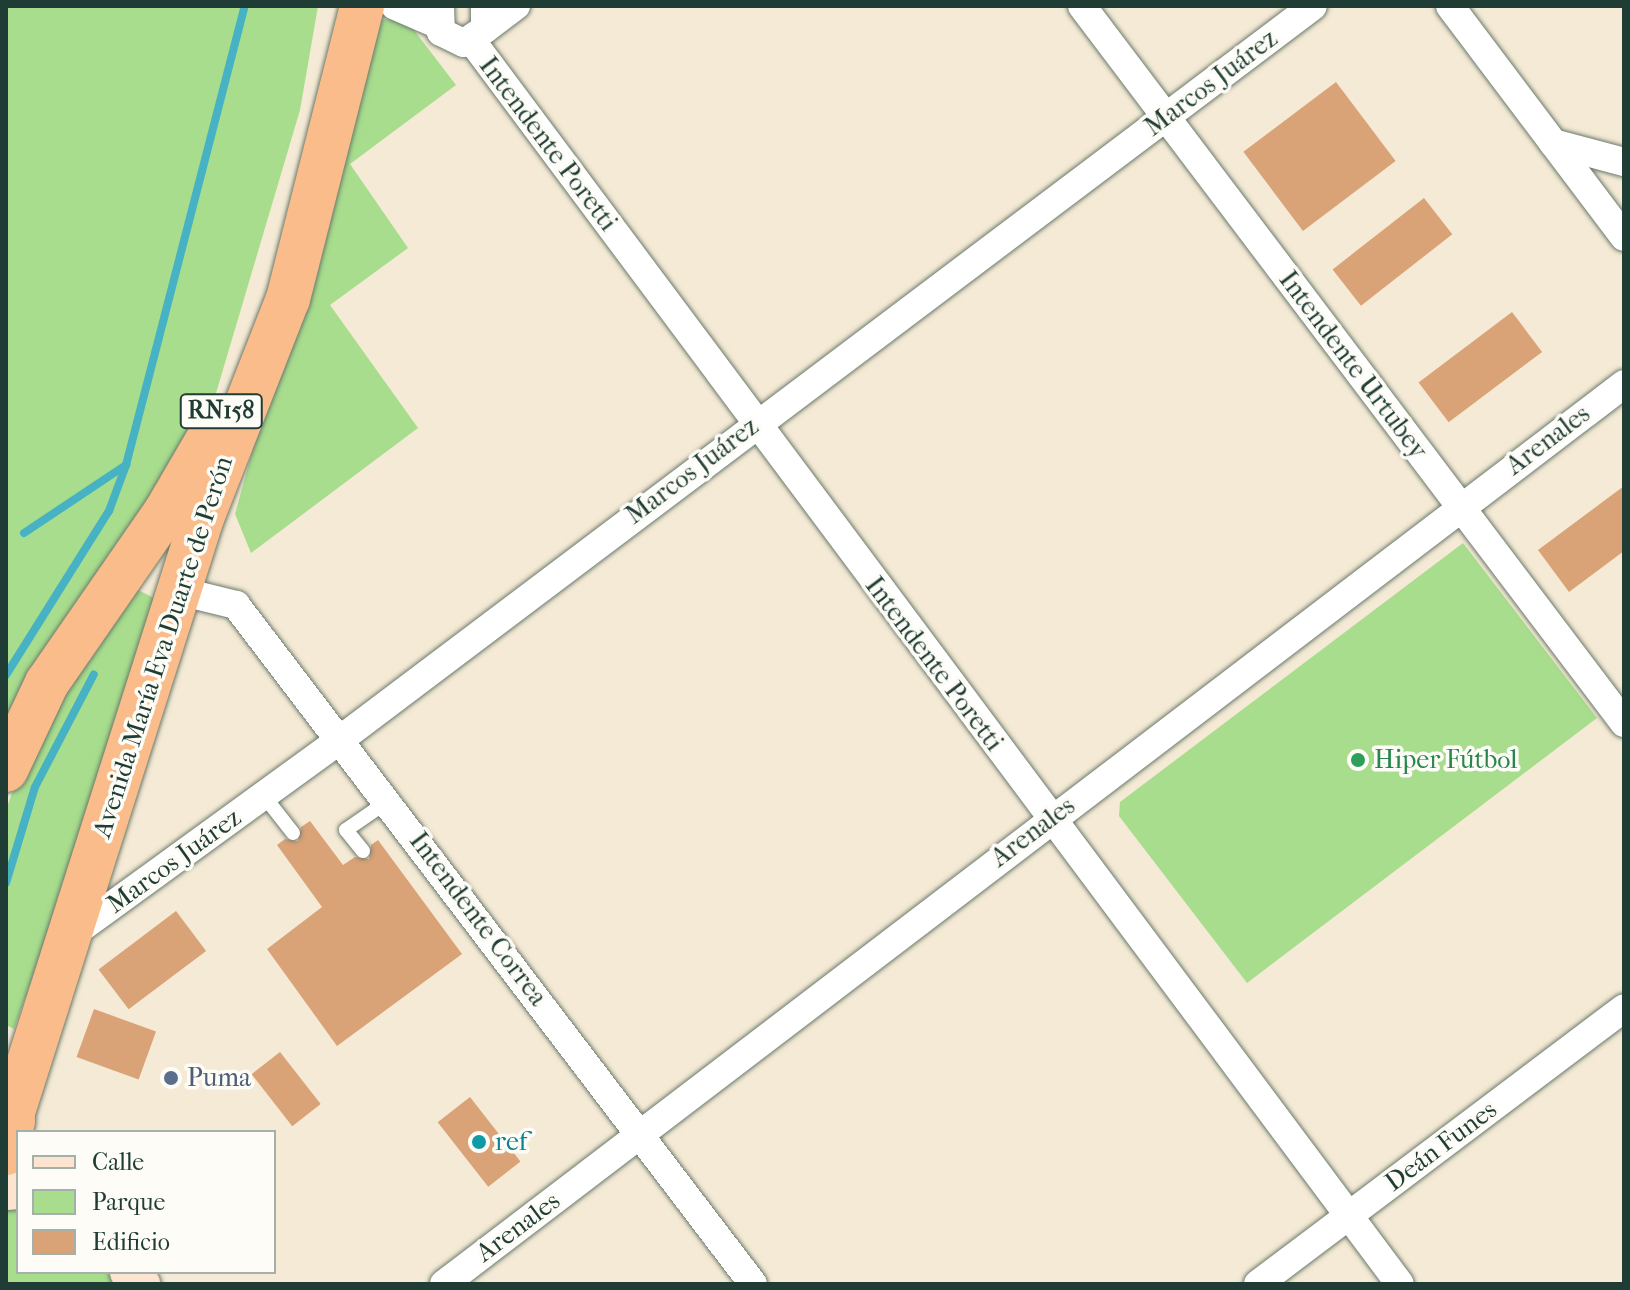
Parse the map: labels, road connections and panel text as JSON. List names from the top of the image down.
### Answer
{
  "streets": {
    "highway": ["RN158", "Avenida María Eva Duarte de Perón"],
    "street": [
      "Marcos Juárez",
      "Intendente Poretti",
      "Intendente Urtubey",
      "Arenales",
      "Intendente Correa",
      "Deán Funes"
    ]
  },
  "crossings": [
    ["Marcos Juárez", "Intendente Poretti"],
    ["Marcos Juárez", "Intendente Urtubey"],
    ["Marcos Juárez", "Avenida María Eva Duarte de Perón"],
    ["Marcos Juárez", "Intendente Correa"],
    ["Intendente Poretti", "Arenales"],
    ["Intendente Poretti", "Deán Funes"],
    ["Intendente Urtubey", "Arenales"],
    ["Arenales", "Intendente Correa"],
    ["Avenida María Eva Duarte de Perón", "Intendente Correa"]
  ],
  "places": ["Hiper Fútbol", "Puma", "ref"],
  "legend": ["Calle", "Parque", "Edificio"]
}
